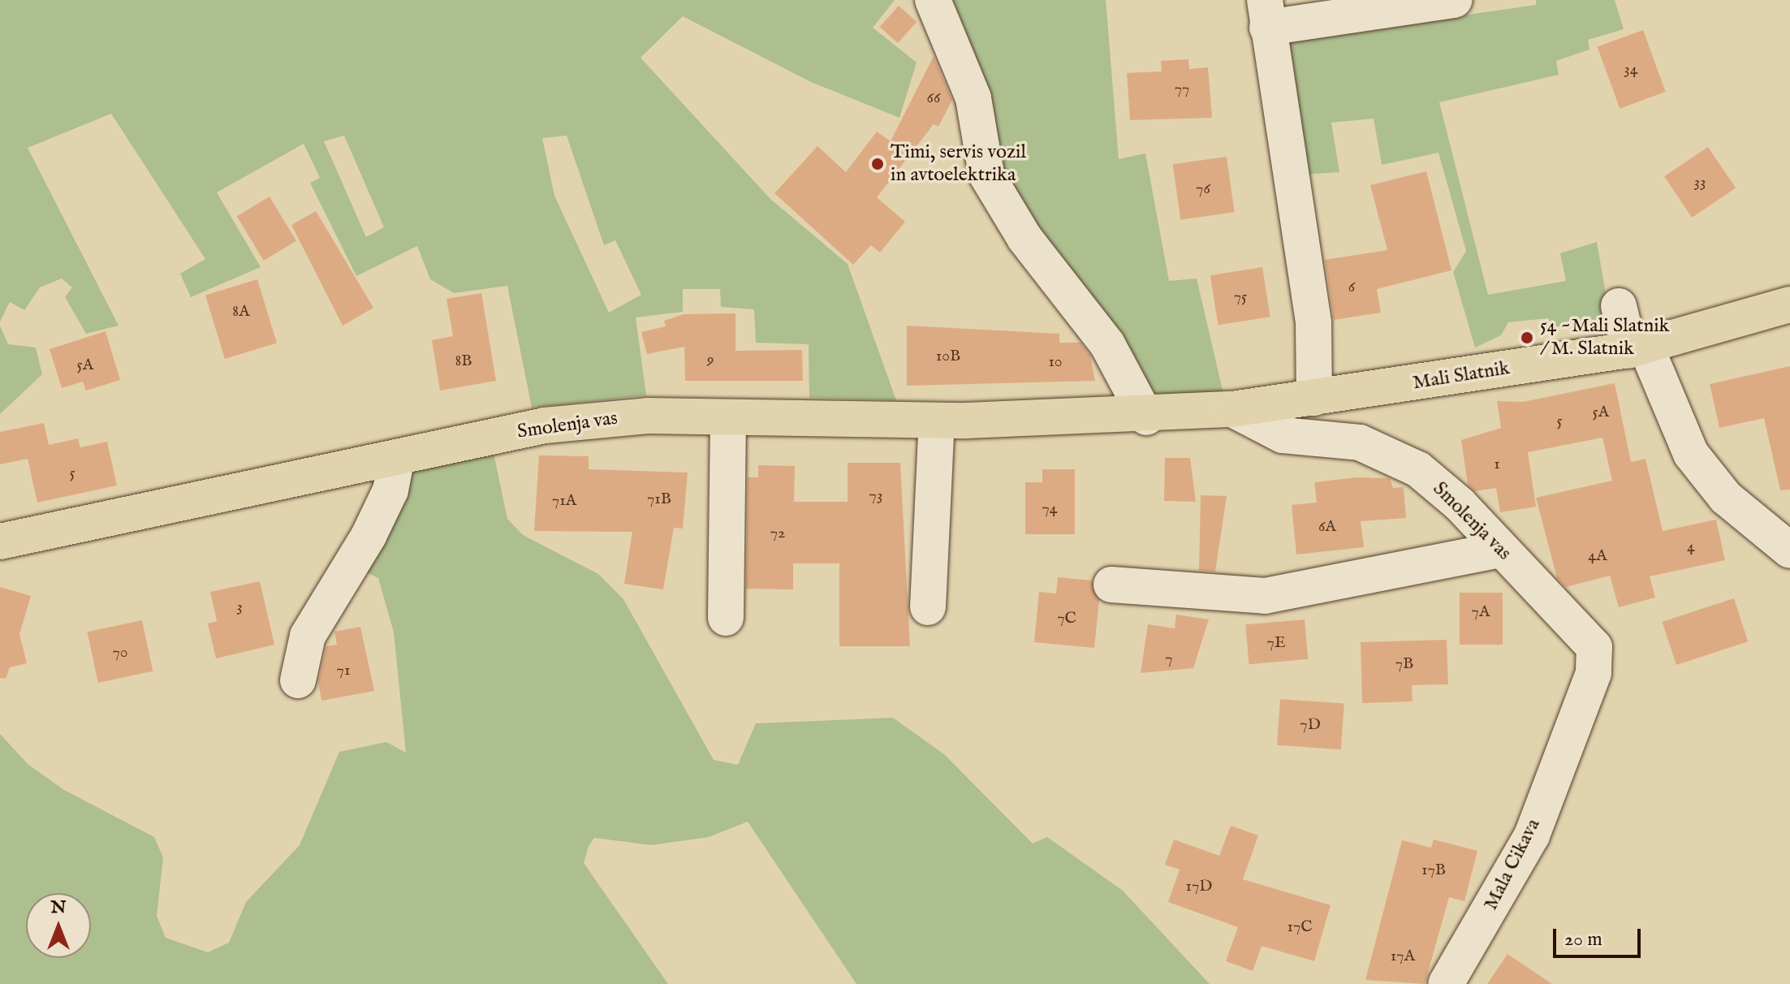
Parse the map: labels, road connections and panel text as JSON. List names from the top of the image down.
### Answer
{
  "streets": {
    "main road": ["Mali Slatnik", "Smolenja vas"],
    "street": ["Mala Cikava"]
  },
  "crossings": [
    ["Mali Slatnik", "Smolenja vas"],
    ["Smolenja vas", "Mala Cikava"]
  ],
  "places": ["Timi, servis vozil in avtoelektrika", "54 ~Mali Slatnik / M. Slatnik"],
  "house_numbers": [
    "34",
    "77",
    "66",
    "33",
    "76",
    "6",
    "75",
    "8A",
    "10B",
    "9",
    "8B",
    "10",
    "5A",
    "5A",
    "5",
    "1",
    "5",
    "73",
    "71B",
    "71A",
    "74",
    "6A",
    "72",
    "4",
    "4A",
    "3",
    "7A",
    "7C",
    "7E",
    "70",
    "7",
    "7B",
    "71",
    "7D",
    "17B",
    "17D",
    "17C",
    "17A"
  ],
  "scale_bar": "20 m",
  "north": "top"
}
